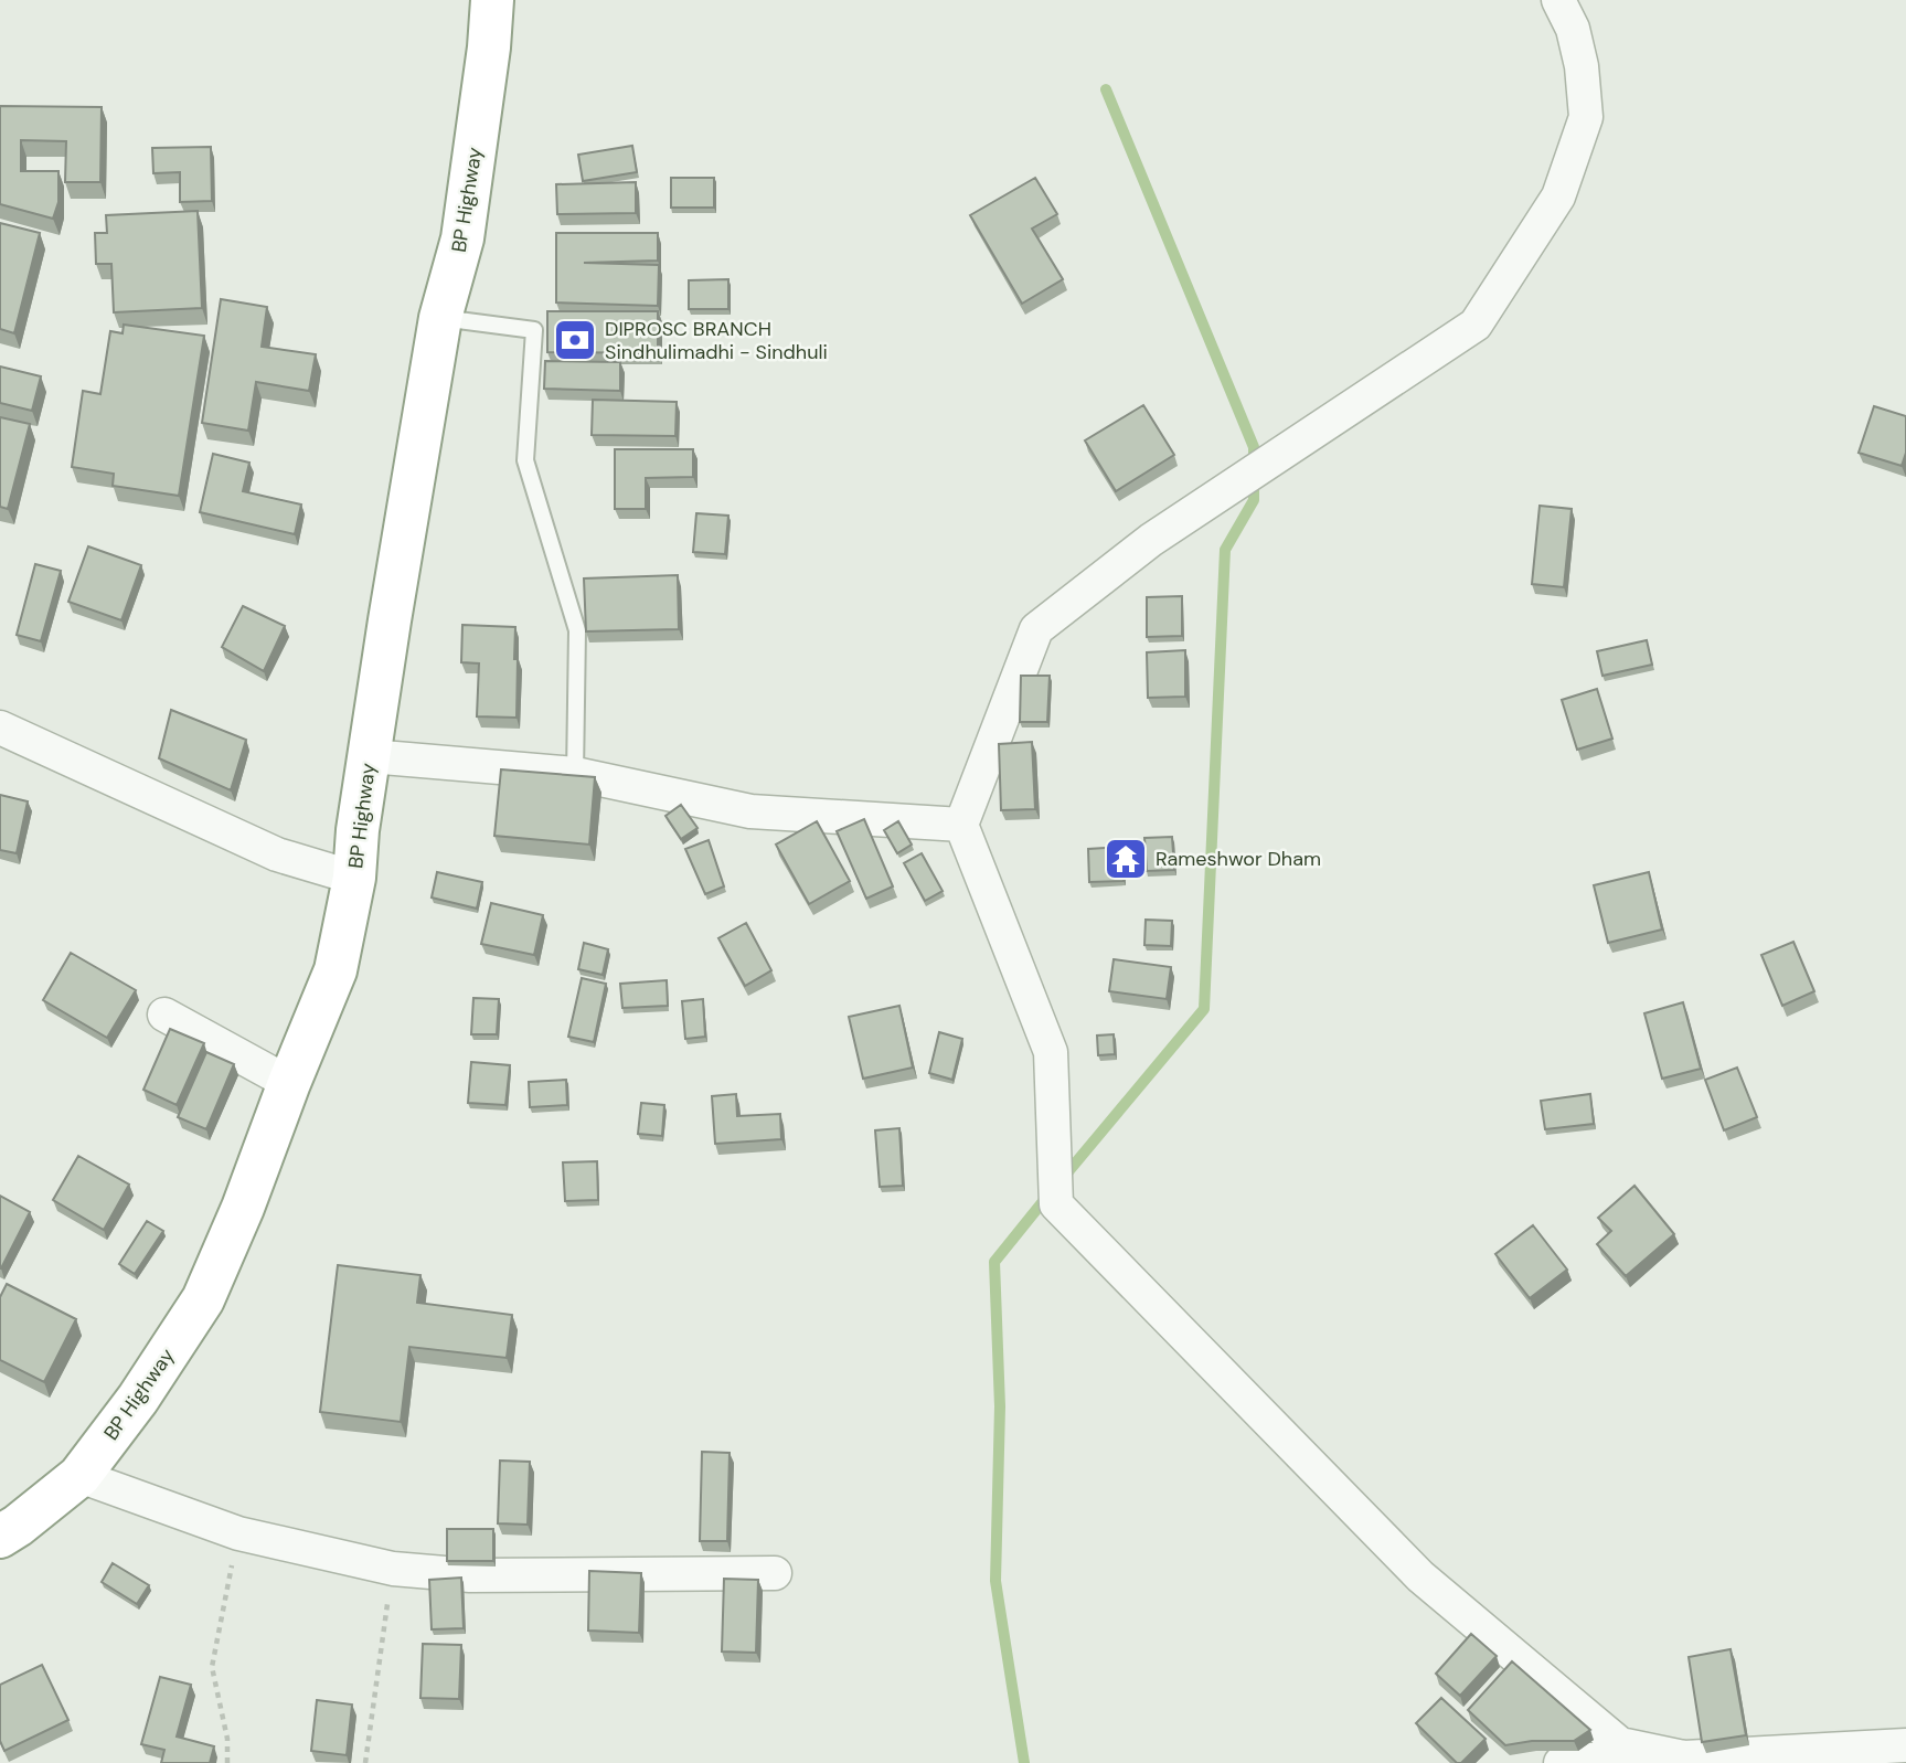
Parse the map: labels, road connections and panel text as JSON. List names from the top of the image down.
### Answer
{
  "streets": {
    "highway": ["BP Highway"]
  },
  "places": {
    "bank": ["DIPROSC BRANCH Sindhulimadhi - Sindhuli"],
    "temple": ["Rameshwor Dham"]
  }
}
